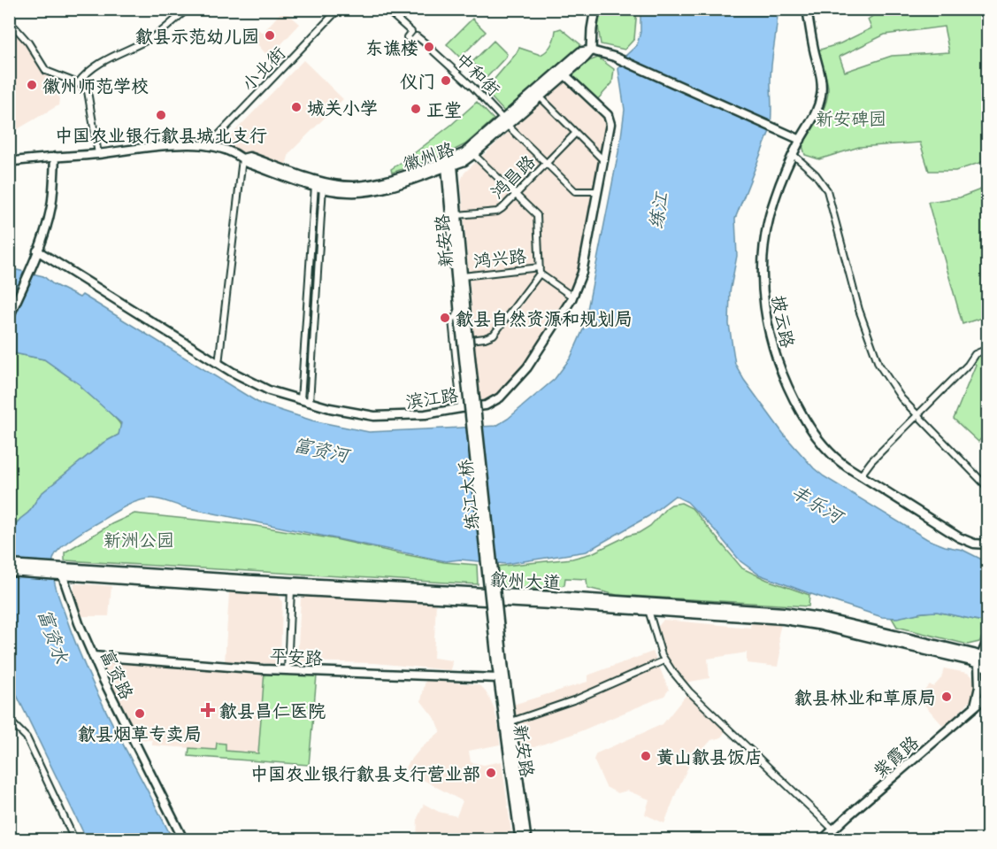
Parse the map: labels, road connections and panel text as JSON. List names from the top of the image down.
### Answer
{
  "streets": {
    "highway": ["歙州大道"],
    "main road": ["徽州路", "新安路", "练江大桥"],
    "street": [
      "小北街",
      "中和街",
      "鸿昌路",
      "鸿兴路",
      "披云路",
      "滨江路",
      "平安路",
      "富资路",
      "紫霞路"
    ]
  },
  "crossings": [
    ["小北街", "徽州路"],
    ["中和街", "徽州路"],
    ["中和街", "鸿昌路"],
    ["中和街", "滨江路"],
    ["徽州路", "新安路"],
    ["徽州路", "滨江路"],
    ["鸿昌路", "新安路"],
    ["新安路", "鸿兴路"],
    ["新安路", "练江大桥"],
    ["新安路", "平安路"],
    ["鸿兴路", "滨江路"],
    ["歙州大道", "富资路"],
    ["平安路", "富资路"]
  ],
  "water": [
    "练江",
    "富资河",
    "丰乐河",
    "富资水"
  ],
  "parks": ["新安碑园", "新洲公园"],
  "places": {
    "other": [
      "歙县示范幼儿园",
      "东谯楼",
      "仪门",
      "徽州师范学校",
      "城关小学",
      "正堂",
      "中国农业银行歙县城北支行",
      "歙县自然资源和规划局",
      "歙县林业和草原局",
      "歙县烟草专卖局",
      "黄山歙县饭店",
      "中国农业银行歙县支行营业部"
    ],
    "health": ["歙县昌仁医院"]
  }
}
